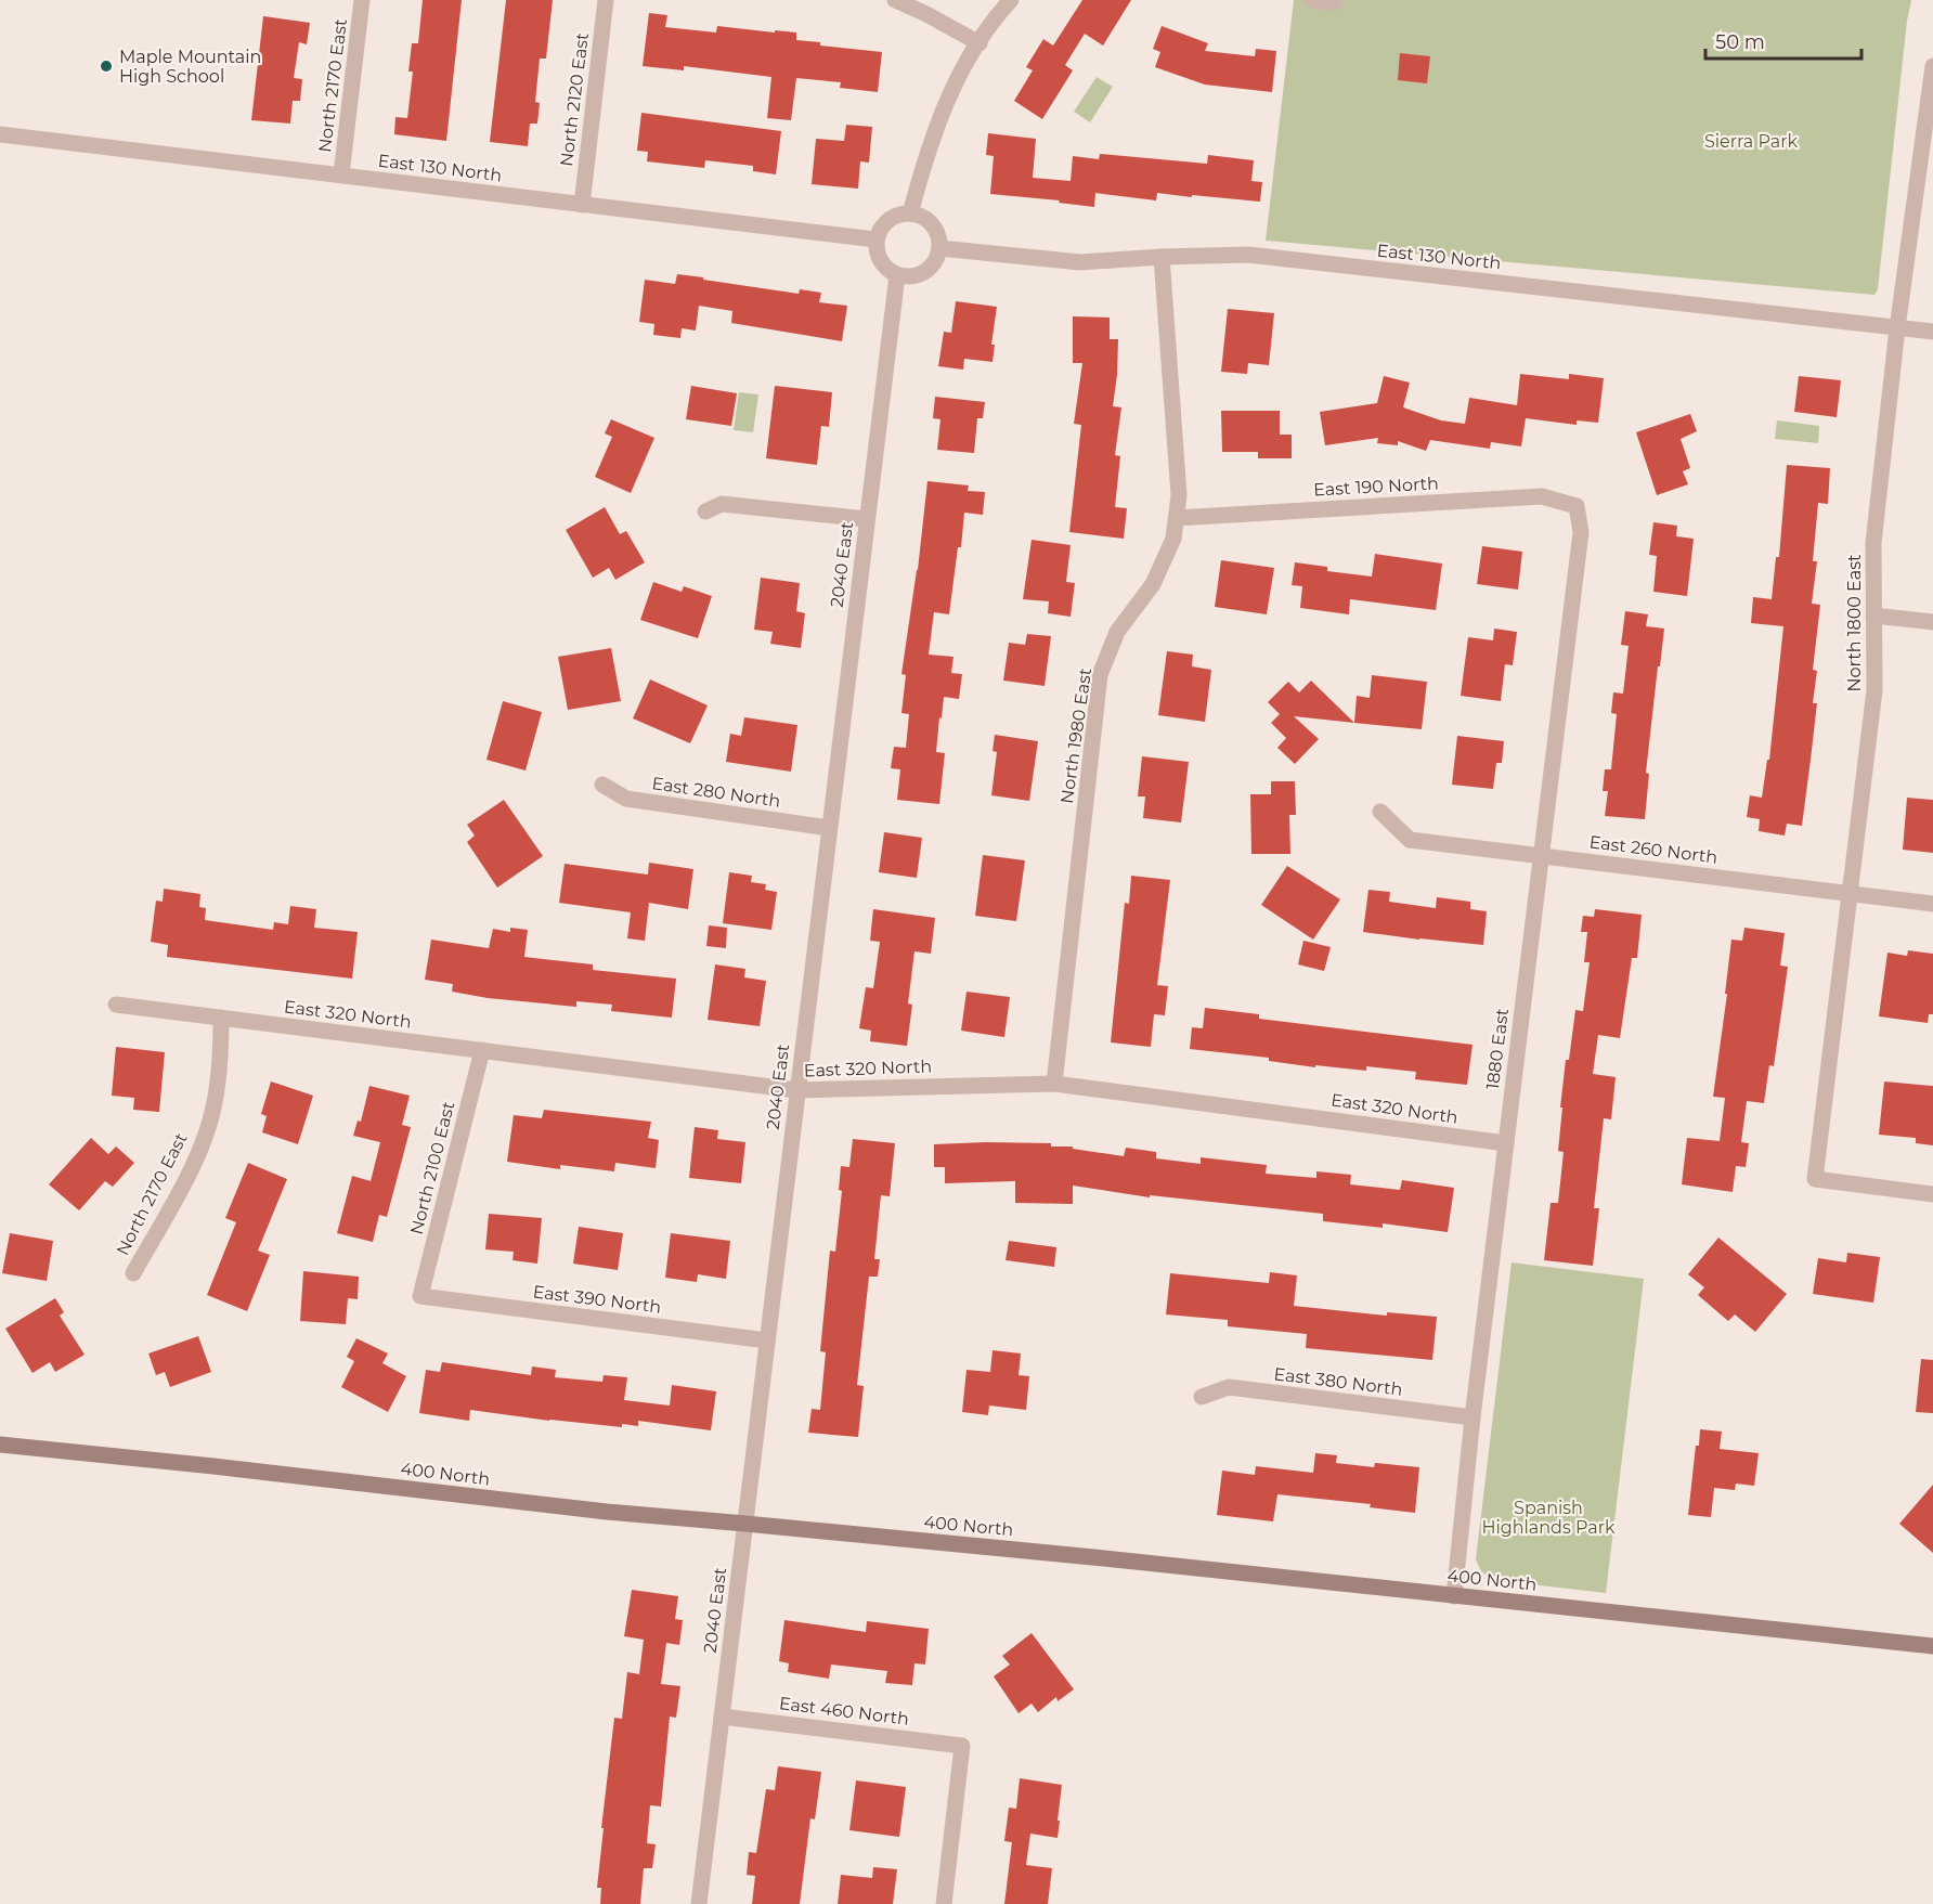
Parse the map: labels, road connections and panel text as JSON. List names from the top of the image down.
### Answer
{
  "streets": {
    "main road": ["400 North"],
    "street": [
      "North 2170 East",
      "North 2120 East",
      "East 130 North",
      "East 190 North",
      "2040 East",
      "North 1800 East",
      "North 1980 East",
      "East 280 North",
      "East 260 North",
      "East 320 North",
      "1880 East",
      "North 2100 East",
      "East 390 North",
      "East 380 North",
      "East 460 North"
    ]
  },
  "crossings": [
    ["North 2170 East", "East 130 North"],
    ["North 2170 East", "East 320 North"],
    ["North 2120 East", "East 130 North"],
    ["East 130 North", "2040 East"],
    ["East 130 North", "North 1800 East"],
    ["East 130 North", "North 1980 East"],
    ["East 190 North", "North 1980 East"],
    ["East 190 North", "1880 East"],
    ["2040 East", "East 280 North"],
    ["2040 East", "East 320 North"],
    ["2040 East", "East 390 North"],
    ["2040 East", "400 North"],
    ["2040 East", "East 460 North"],
    ["North 1800 East", "East 260 North"],
    ["North 1980 East", "East 320 North"],
    ["East 260 North", "1880 East"],
    ["East 320 North", "1880 East"],
    ["East 320 North", "North 2100 East"],
    ["1880 East", "East 380 North"],
    ["1880 East", "400 North"],
    ["North 2100 East", "East 390 North"]
  ],
  "parks": ["Sierra Park", "Spanish Highlands Park"],
  "places": ["Maple Mountain High School"],
  "scale_bar": "50 m"
}
